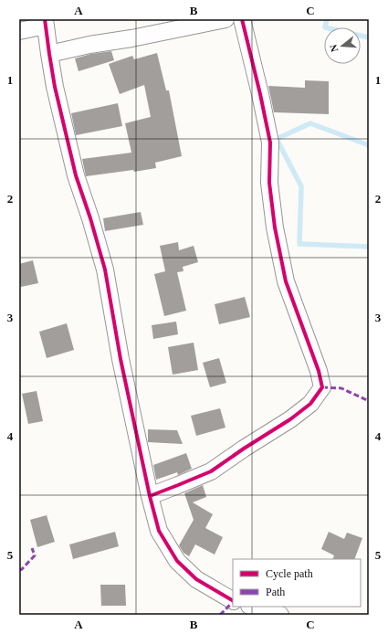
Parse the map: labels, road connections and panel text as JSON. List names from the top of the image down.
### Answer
{
  "legend": ["Cycle path", "Path"],
  "north": "left",
  "grid": {
    "columns": ["A", "B", "C"],
    "rows": [
      "1",
      "2",
      "3",
      "4",
      "5"
    ]
  }
}
